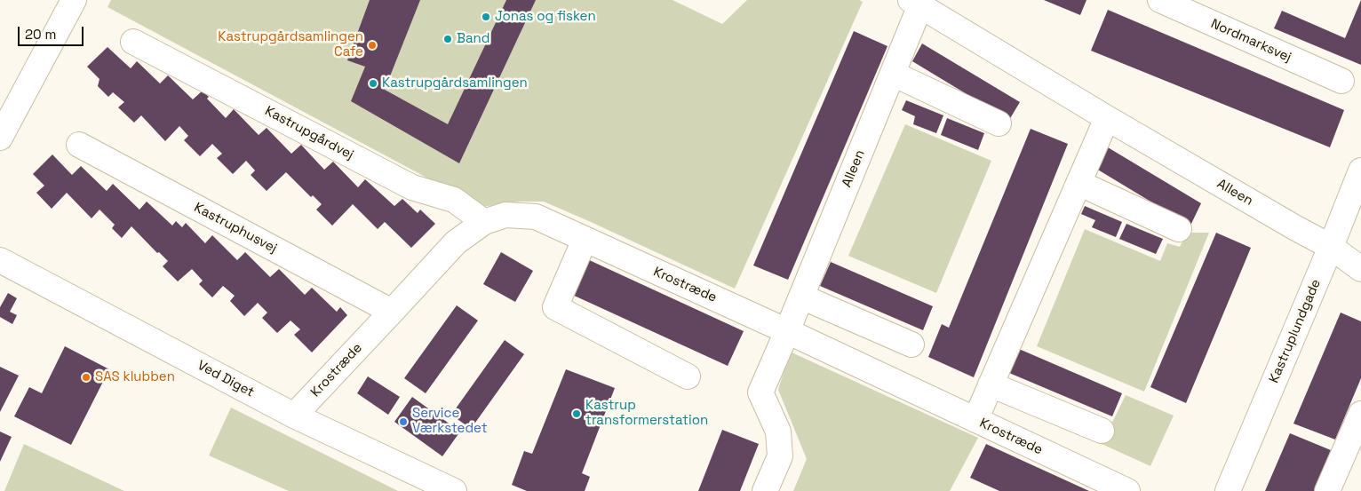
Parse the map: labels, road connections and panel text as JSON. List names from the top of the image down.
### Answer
{
  "streets": {
    "street": [
      "Nordmarksvej",
      "Kastrupgårdvej",
      "Alleen",
      "Kastruphusvej",
      "Krostræde",
      "Kastruplundgade",
      "Ved Diget"
    ]
  },
  "crossings": [
    ["Kastrupgårdvej", "Krostræde"],
    ["Alleen", "Krostræde"],
    ["Alleen", "Kastruplundgade"],
    ["Kastruphusvej", "Krostræde"],
    ["Krostræde", "Ved Diget"]
  ],
  "places": [
    "Jonas og fisken",
    "Band",
    "Kastrupgårdsamlingen Cafe",
    "Kastrupgårdsamlingen",
    "SAS klubben",
    "Kastrup transformerstation",
    "Service Værkstedet"
  ],
  "scale_bar": "20 m"
}
